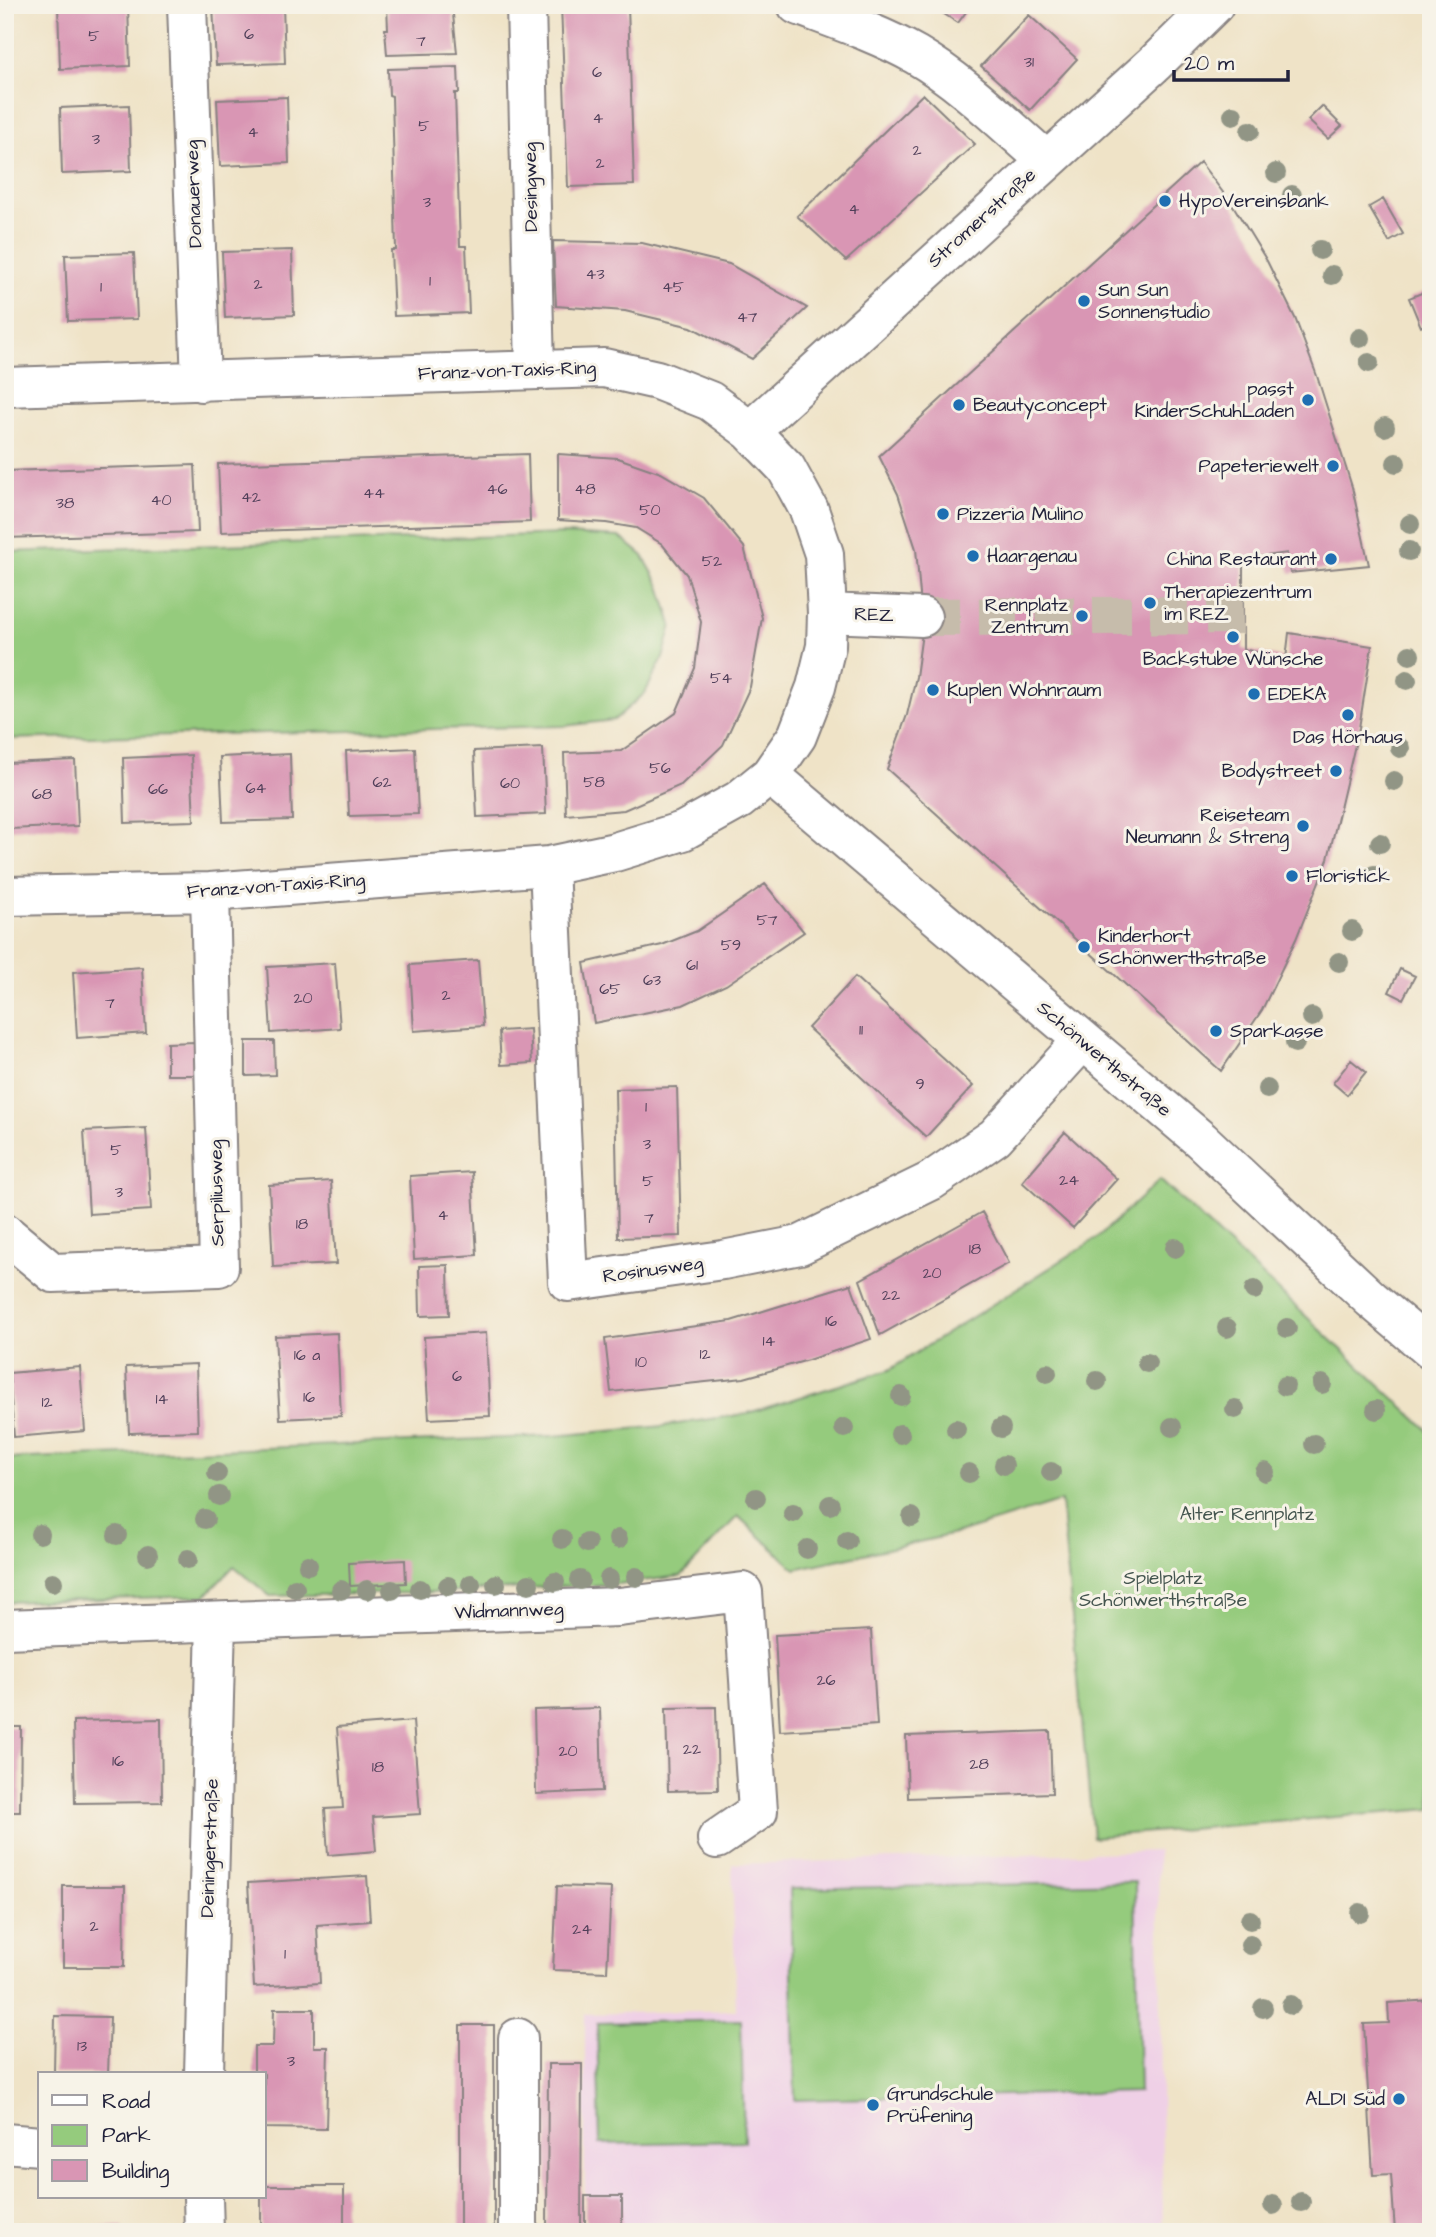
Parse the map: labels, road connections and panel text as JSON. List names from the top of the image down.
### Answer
{
  "streets": {
    "street": [
      "Desingweg",
      "Donauerweg",
      "Stromerstraße",
      "Franz-von-Taxis-Ring",
      "REZ",
      "Schönwerthstraße",
      "Serpiliusweg",
      "Rosinusweg",
      "Widmannweg",
      "Deiningerstraße"
    ]
  },
  "crossings": [
    ["Desingweg", "Franz-von-Taxis-Ring"],
    ["Donauerweg", "Franz-von-Taxis-Ring"],
    ["Stromerstraße", "Franz-von-Taxis-Ring"],
    ["Franz-von-Taxis-Ring", "REZ"],
    ["Franz-von-Taxis-Ring", "Schönwerthstraße"],
    ["Franz-von-Taxis-Ring", "Serpiliusweg"],
    ["Franz-von-Taxis-Ring", "Rosinusweg"],
    ["Schönwerthstraße", "Rosinusweg"],
    ["Widmannweg", "Deiningerstraße"]
  ],
  "parks": ["Alter Rennplatz", "Spielplatz Schönwerthstraße"],
  "places": [
    "HypoVereinsbank",
    "Sun Sun Sonnenstudio",
    "passt KinderSchuhLaden",
    "Beautyconcept",
    "Papeteriewelt",
    "Pizzeria Mulino",
    "Haargenau",
    "China Restaurant",
    "Therapiezentrum im REZ",
    "Rennplatz Zentrum",
    "Backstube Wünsche",
    "Kuplen Wohnraum",
    "EDEKA",
    "Das Hörhaus",
    "Bodystreet",
    "Reiseteam Neumann & Streng",
    "Floristick",
    "Kinderhort Schönwerthstraße",
    "Sparkasse",
    "ALDI Süd",
    "Grundschule Prüfening"
  ],
  "house_numbers": [
    "6",
    "5",
    "7",
    "31",
    "6",
    "4",
    "5",
    "4",
    "3",
    "2",
    "2",
    "3",
    "4",
    "43",
    "1",
    "2",
    "1",
    "45",
    "47",
    "46",
    "48",
    "44",
    "42",
    "40",
    "38",
    "50",
    "52",
    "54",
    "56",
    "62",
    "58",
    "60",
    "64",
    "66",
    "68",
    "57",
    "59",
    "61",
    "63",
    "65",
    "2",
    "20",
    "7",
    "11",
    "9",
    "1",
    "3",
    "5",
    "24",
    "5",
    "3",
    "4",
    "7",
    "18",
    "18",
    "20",
    "22",
    "16",
    "14",
    "12",
    "16 a",
    "10",
    "6",
    "16",
    "14",
    "12",
    "26",
    "22",
    "20",
    "16",
    "28",
    "18",
    "2",
    "24",
    "1",
    "13",
    "3"
  ],
  "legend": ["Road", "Park", "Building"],
  "scale_bar": "20 m"
}
